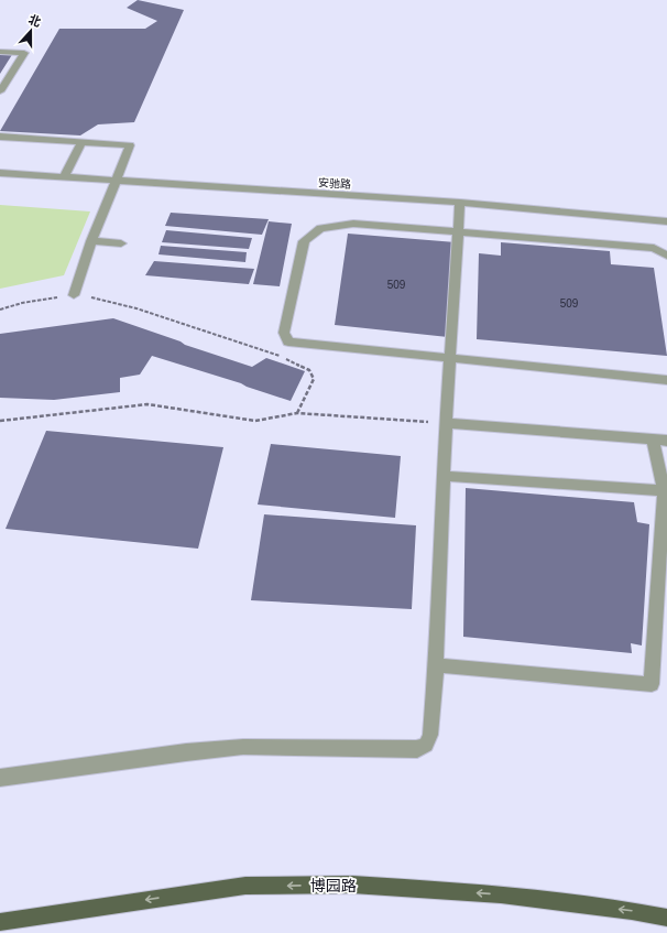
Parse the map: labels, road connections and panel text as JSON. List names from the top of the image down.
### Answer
{
  "streets": {
    "main road": ["博园路"],
    "street": ["安驰路"]
  },
  "one_way": ["博园路"],
  "house_numbers": ["509", "509"],
  "north": "top"
}
